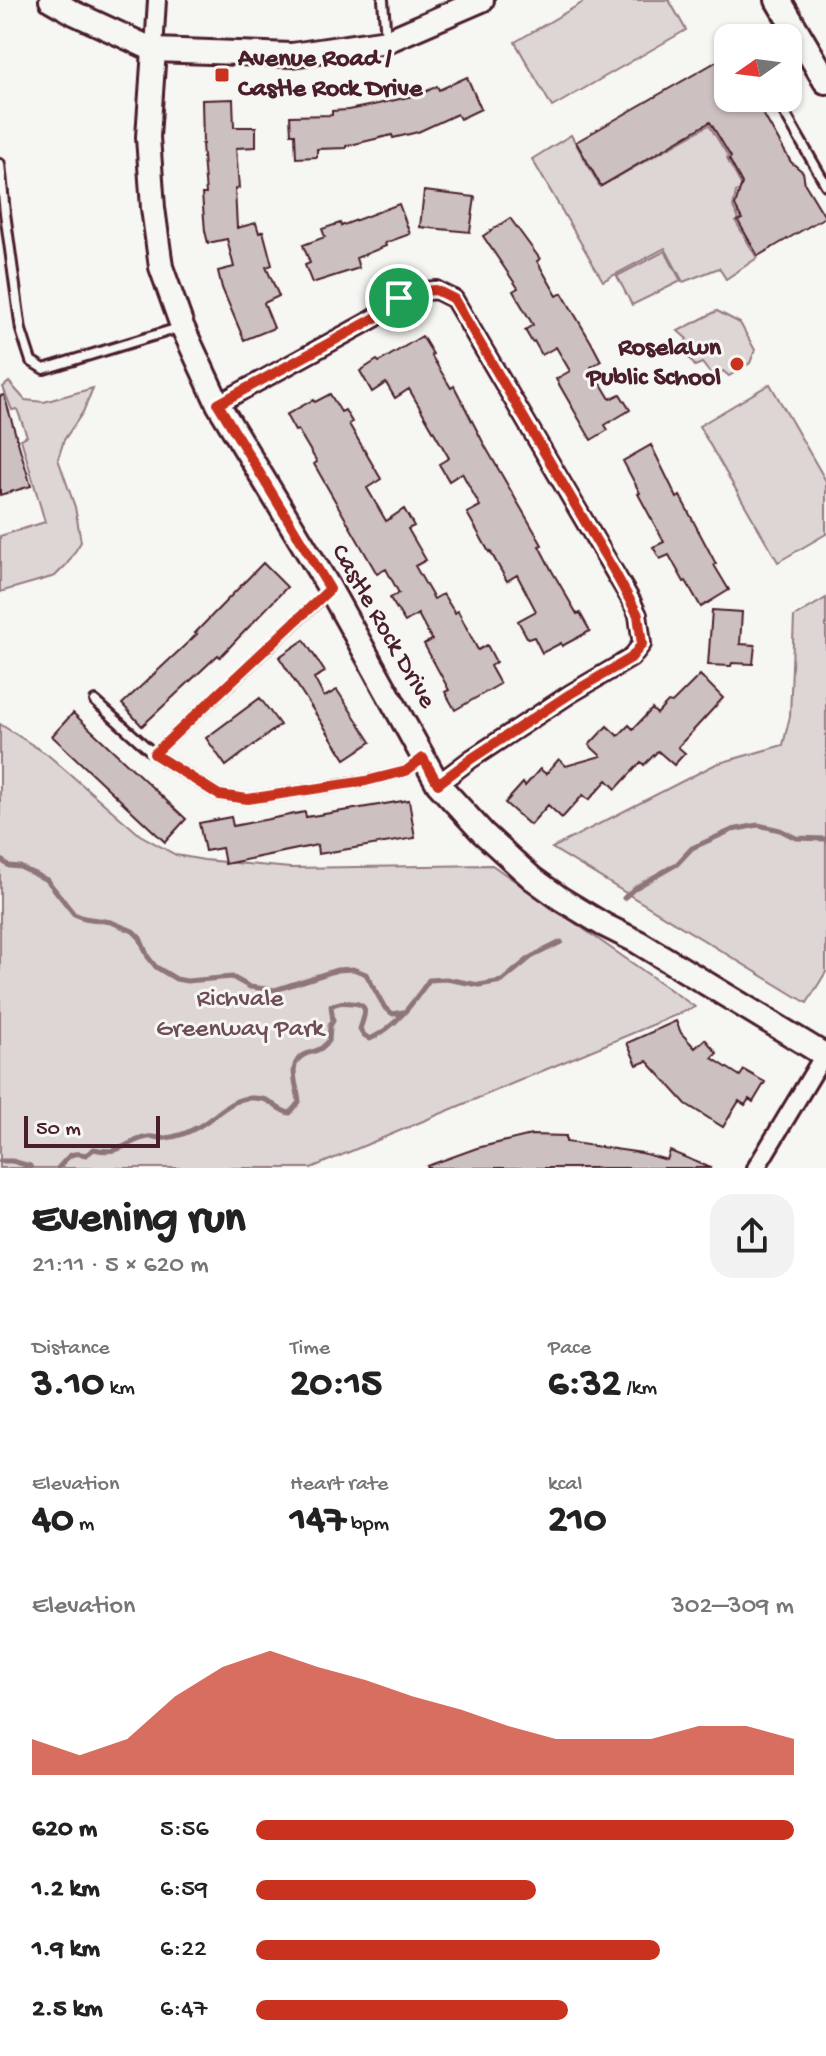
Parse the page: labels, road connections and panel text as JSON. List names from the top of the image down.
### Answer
{
  "streets": {
    "street": ["Castle Rock Drive"]
  },
  "parks": ["Richvale Greenway Park"],
  "places": {
    "transit": ["Avenue Road / Castle Rock Drive"],
    "other": ["Roselawn Public School"]
  },
  "scale_bar": "50 m",
  "north": "left",
  "page": {
    "scale": "50 m",
    "heading": ["Evening run", "21:11 · 5 × 620 m"],
    "stats": [
      ["Distance", "3.10 km"],
      ["Time", "20:15"],
      ["Pace", "6:32 /km"],
      ["Elevation", "40 m"],
      ["Heart rate", "147 bpm"],
      ["kcal", "210"]
    ],
    "chart": ["Elevation", "302–309 m"],
    "list": [
      {
        "name": "620 m",
        "note": "5:56"
      },
      {
        "name": "1.2 km",
        "note": "6:59"
      },
      {
        "name": "1.9 km",
        "note": "6:22"
      },
      {
        "name": "2.5 km",
        "note": "6:47"
      }
    ]
  }
}
